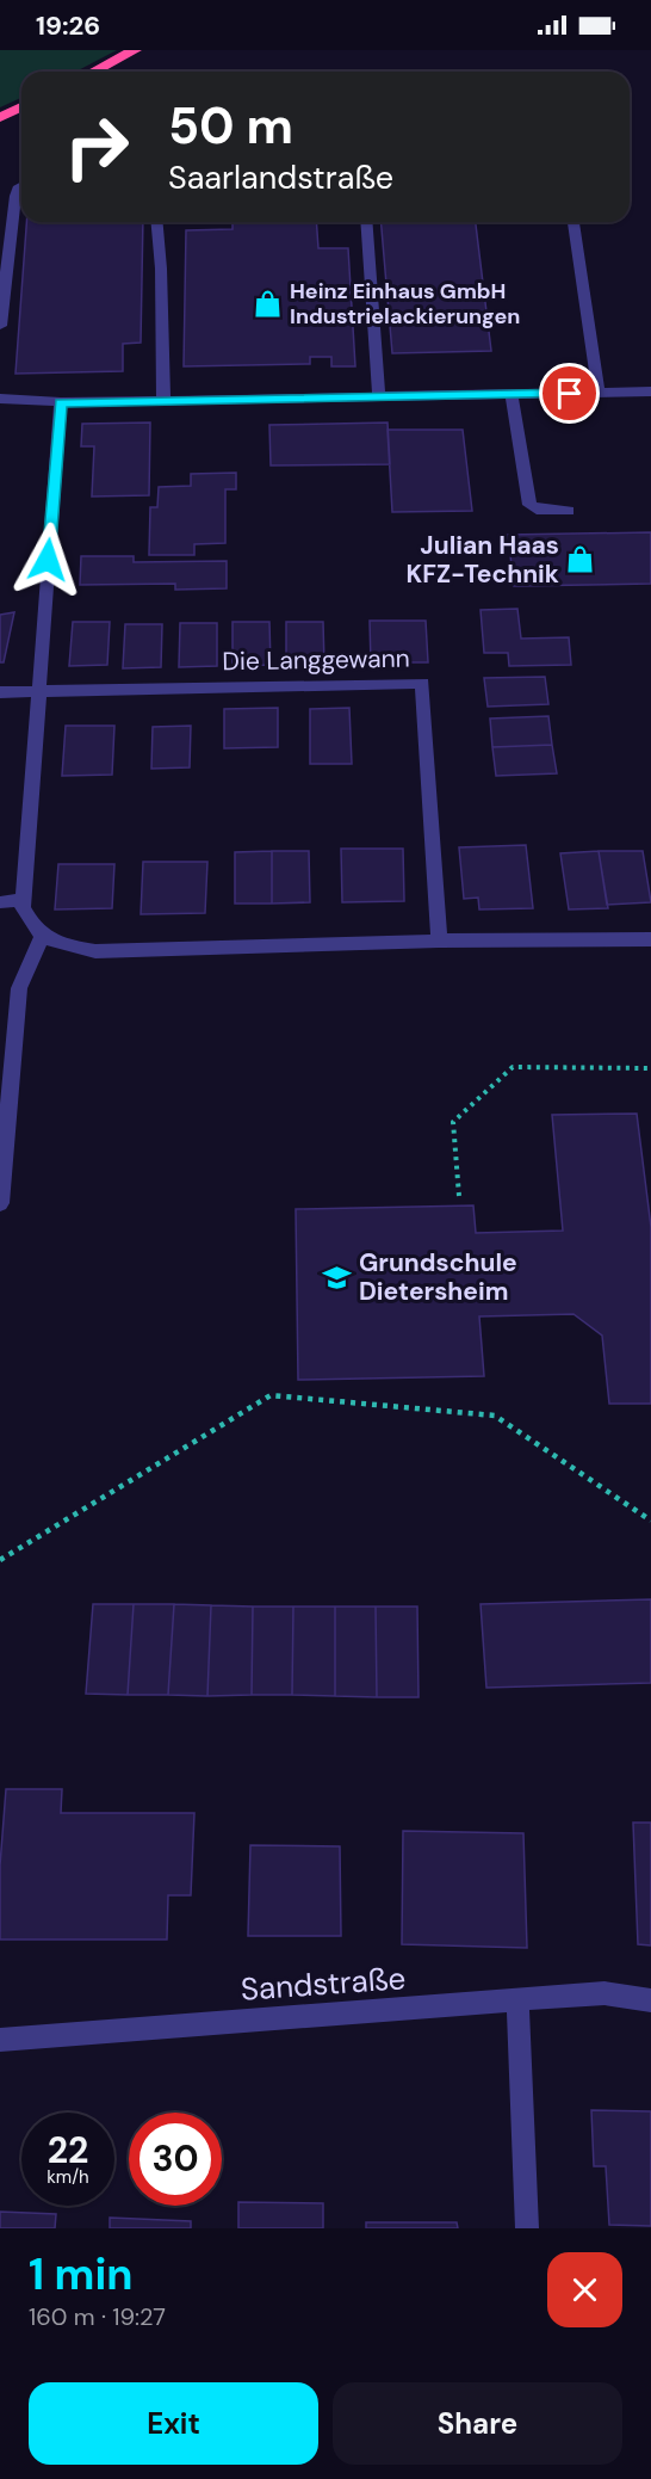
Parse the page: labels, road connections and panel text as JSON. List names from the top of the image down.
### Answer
{
  "streets": {
    "street": ["Die Langgewann", "Sandstraße"]
  },
  "places": {
    "shop": ["Heinz Einhaus GmbH Industrielackierungen", "Julian Haas KFZ-Technik"],
    "school or university": ["Grundschule Dietersheim"]
  },
  "page": {
    "status": "19:26",
    "turn": ["50 m", "Saarlandstraße"],
    "speed": "22 km/h",
    "limit": "30",
    "heading": ["1 min", "160 m · 19:27"],
    "buttons": ["Exit", "Share"]
  }
}
